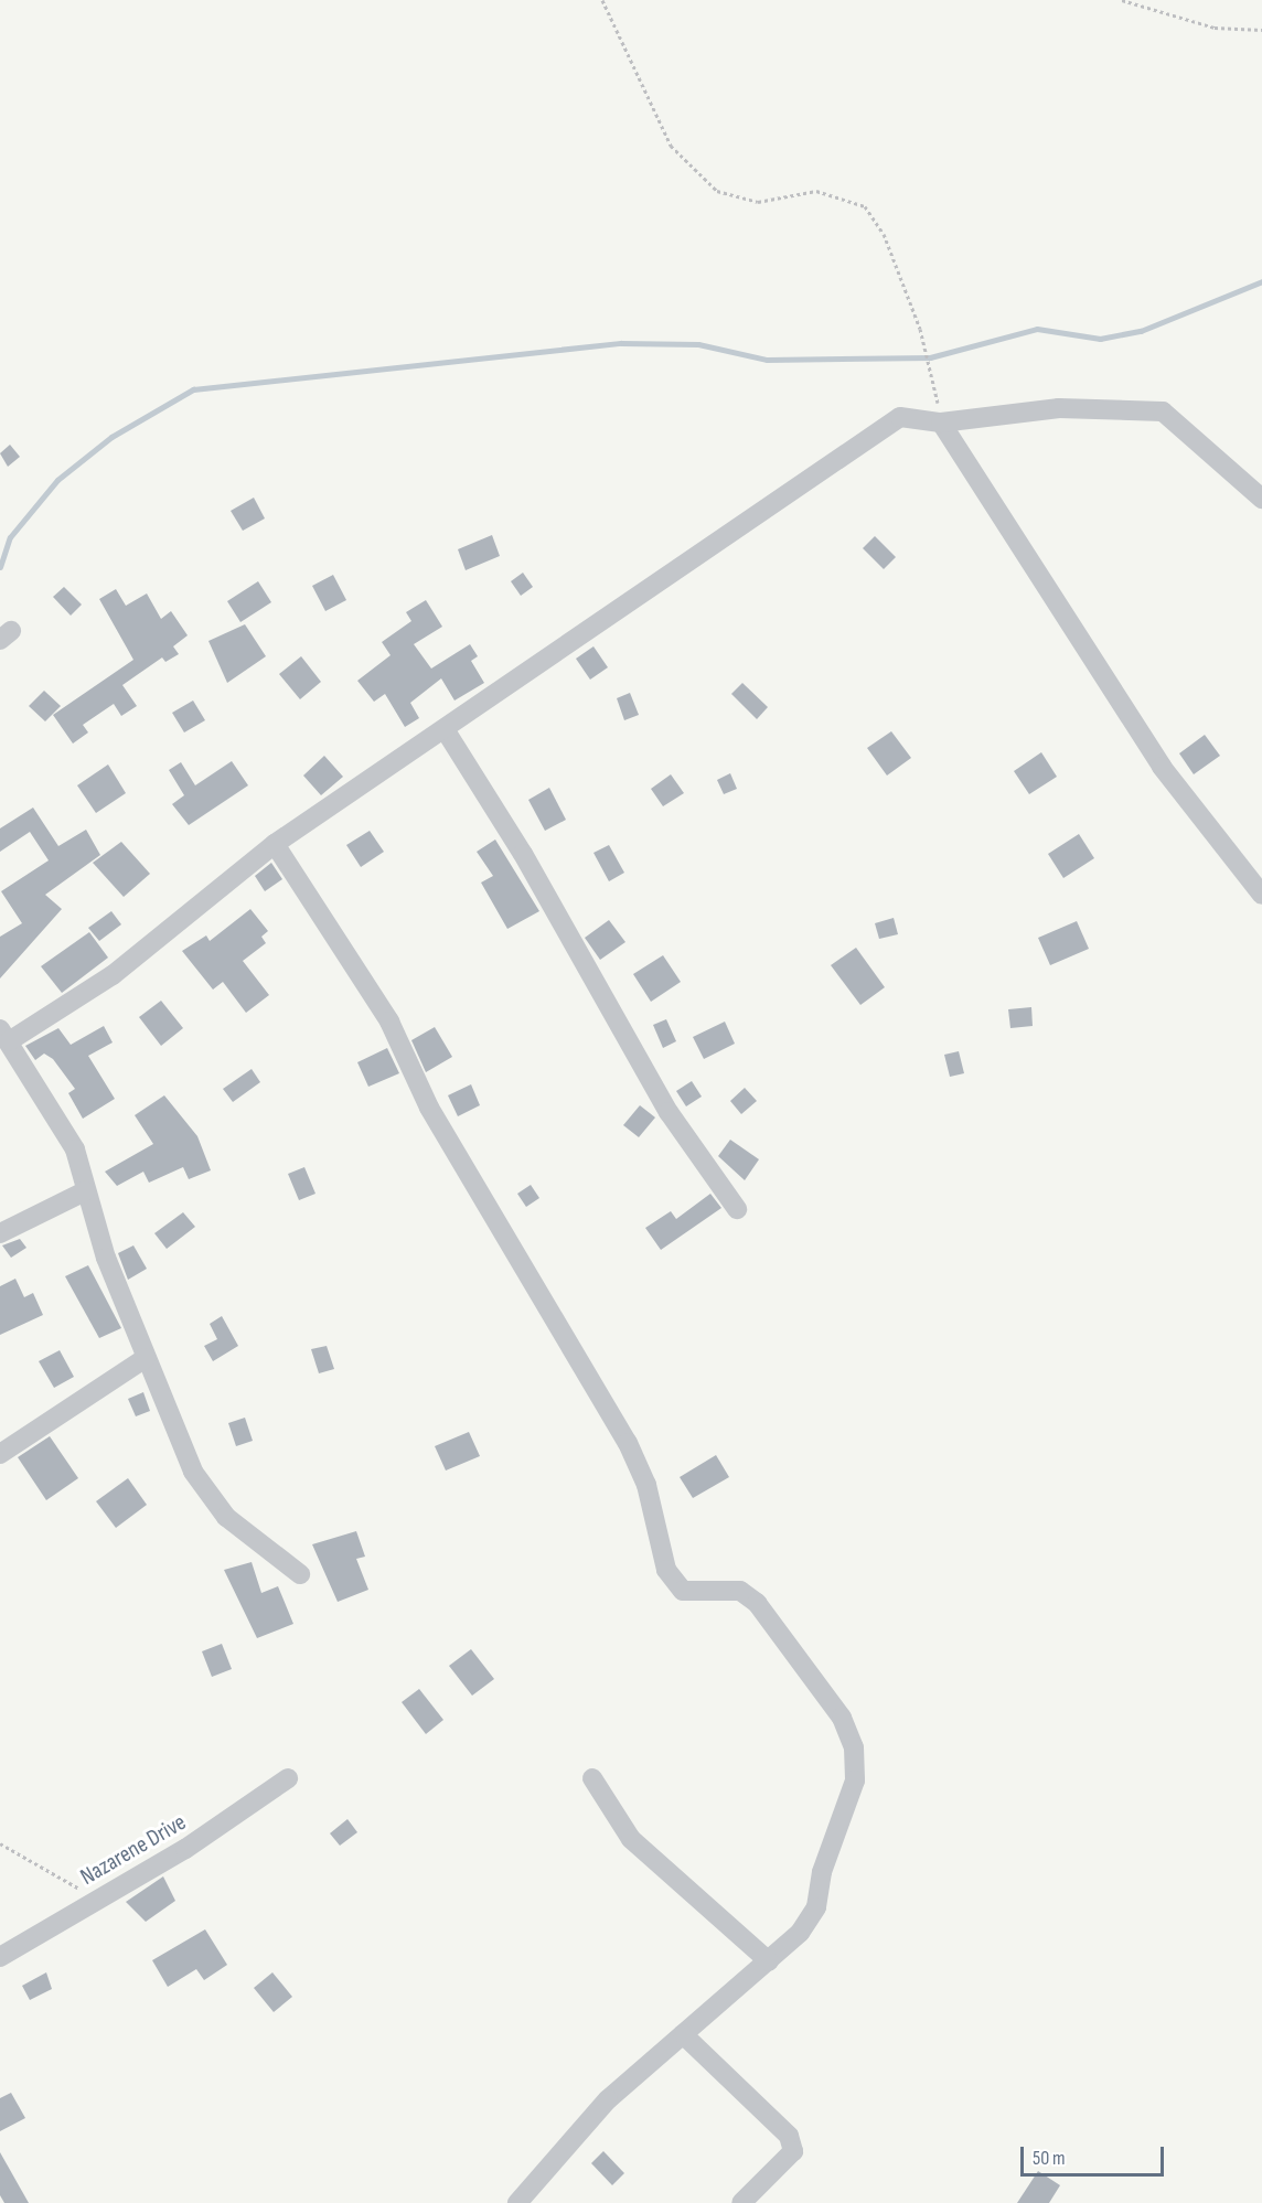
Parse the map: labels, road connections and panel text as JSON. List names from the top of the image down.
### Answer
{
  "streets": {
    "street": ["Nazarene Drive"]
  },
  "scale_bar": "50 m"
}
